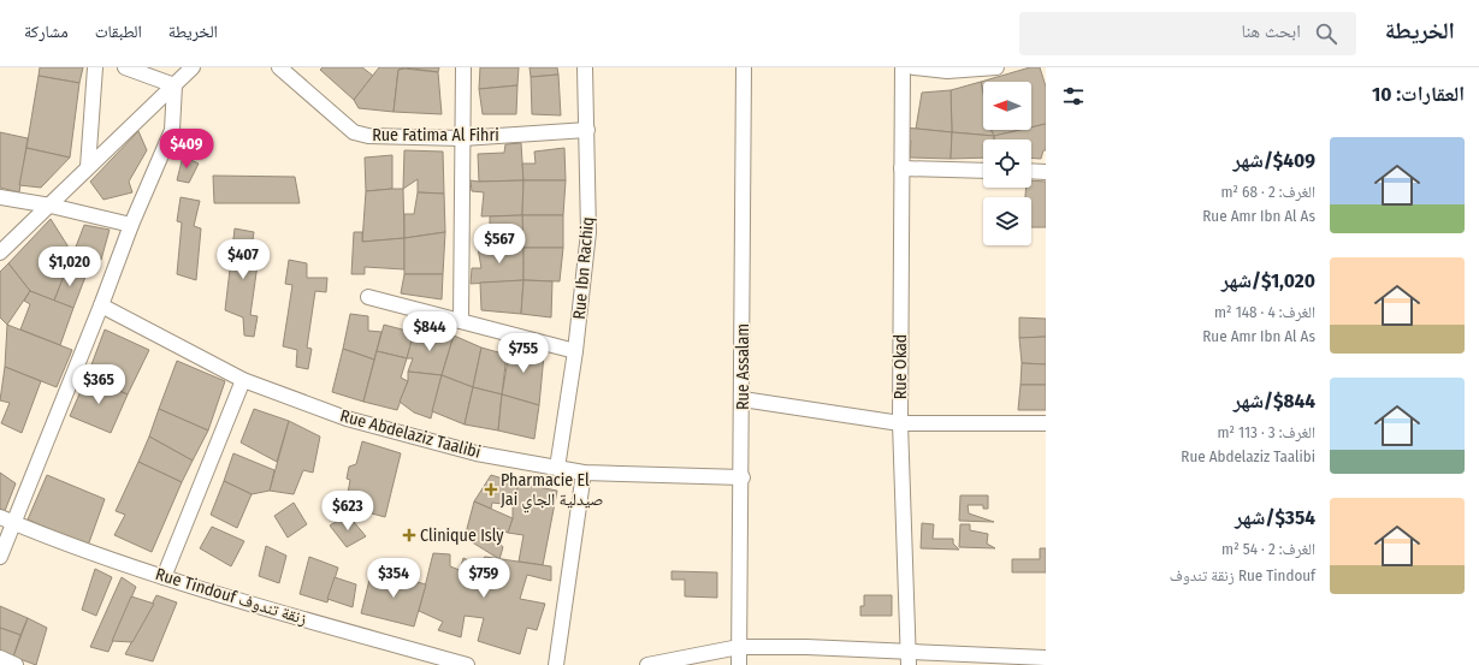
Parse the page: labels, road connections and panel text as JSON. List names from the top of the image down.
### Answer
{
  "streets": {
    "street": [
      "Rue Fatima Al Fihri",
      "Rue Ibn Rachiq",
      "Rue Assalam",
      "Rue Okad",
      "Rue Abdelaziz Taalibi",
      "Rue Tindouf زنقة تندوف"
    ]
  },
  "crossings": [
    ["Rue Fatima Al Fihri", "Rue Ibn Rachiq"],
    ["Rue Ibn Rachiq", "Rue Abdelaziz Taalibi"],
    ["Rue Assalam", "Rue Abdelaziz Taalibi"]
  ],
  "places": {
    "health": ["Pharmacie El Jai صيدلية الجاي", "Clinique Isly"]
  },
  "north": "left",
  "page": {
    "header": "الخريطة",
    "search": "ابحث هنا",
    "nav": ["الخريطة", "الطبقات", "مشاركة"],
    "heading": "العقارات: 10",
    "list": [
      {
        "name": "$409/شهر",
        "note": "الغرف: 2 · 68 m² · Rue Amr Ibn Al As"
      },
      {
        "name": "$1,020/شهر",
        "note": "الغرف: 4 · 148 m² · Rue Amr Ibn Al As"
      },
      {
        "name": "$844/شهر",
        "note": "الغرف: 3 · 113 m² · Rue Abdelaziz Taalibi"
      },
      {
        "name": "$354/شهر",
        "note": "الغرف: 2 · 54 m² · Rue Tindouf زنقة تندوف"
      }
    ],
    "price": [
      "$409",
      "$567",
      "$407",
      "$1,020",
      "$844",
      "$755",
      "$365",
      "$623",
      "$354",
      "$759"
    ]
  }
}
